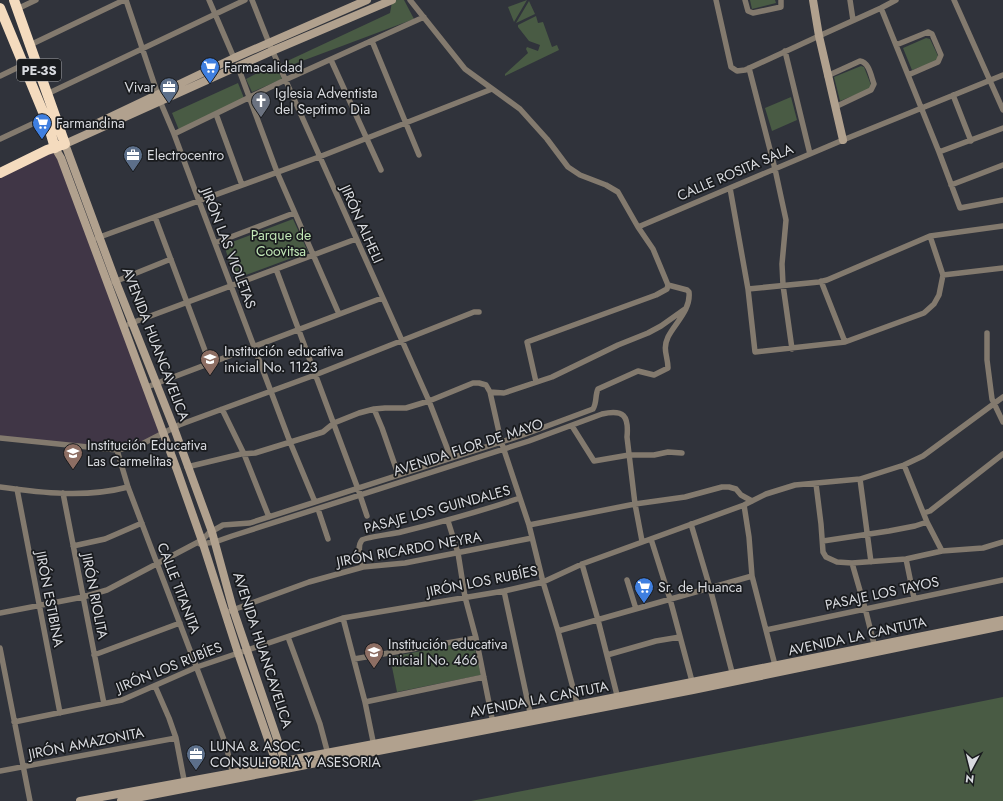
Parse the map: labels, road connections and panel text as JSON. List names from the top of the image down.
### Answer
{
  "streets": {
    "highway": ["PE-3S", "AVENIDA HUANCAVELICA"],
    "main road": ["AVENIDA LA CANTUTA"],
    "street": [
      "CALLE ROSITA SALA",
      "JIRÓN ALHELI",
      "JIRÓN LAS VIOLETAS",
      "AVENIDA FLOR DE MAYO",
      "PASAJE LOS GUINDALES",
      "JIRÓN RICARDO NEYRA",
      "JIRÓN LOS RUBÍES",
      "CALLE TITANITA",
      "PASAJE LOS TAYOS",
      "JIRÓN RIOLITA",
      "JIRÓN ESTIBINA",
      "JIRÓN AMAZONITA"
    ]
  },
  "crossings": [
    ["JIRÓN ALHELI", "AVENIDA FLOR DE MAYO"],
    ["JIRÓN LAS VIOLETAS", "AVENIDA FLOR DE MAYO"],
    ["AVENIDA HUANCAVELICA", "AVENIDA FLOR DE MAYO"],
    ["AVENIDA HUANCAVELICA", "JIRÓN RICARDO NEYRA"],
    ["AVENIDA HUANCAVELICA", "JIRÓN LOS RUBÍES"],
    ["AVENIDA HUANCAVELICA", "AVENIDA LA CANTUTA"],
    ["AVENIDA FLOR DE MAYO", "JIRÓN LOS RUBÍES"],
    ["AVENIDA FLOR DE MAYO", "CALLE TITANITA"],
    ["AVENIDA FLOR DE MAYO", "JIRÓN RIOLITA"],
    ["AVENIDA FLOR DE MAYO", "JIRÓN ESTIBINA"],
    ["PASAJE LOS GUINDALES", "JIRÓN RICARDO NEYRA"],
    ["JIRÓN LOS RUBÍES", "CALLE TITANITA"],
    ["JIRÓN LOS RUBÍES", "JIRÓN RIOLITA"],
    ["JIRÓN LOS RUBÍES", "JIRÓN ESTIBINA"],
    ["CALLE TITANITA", "AVENIDA LA CANTUTA"]
  ],
  "parks": ["Parque de Coovitsa"],
  "places": {
    "supermarket": ["Farmacalidad", "Farmandina", "Sr. de Huanca"],
    "office": ["Vivar", "Electrocentro", "LUNA & ASOC. CONSULTORIA Y ASESORIA"],
    "church": ["Iglesia Adventista del Septimo Dia"],
    "school or university": ["Institución educativa inicial No. 1123", "Institución Educativa Las Carmelitas", "Institución educativa inicial No. 466"]
  },
  "north": "bottom"
}
